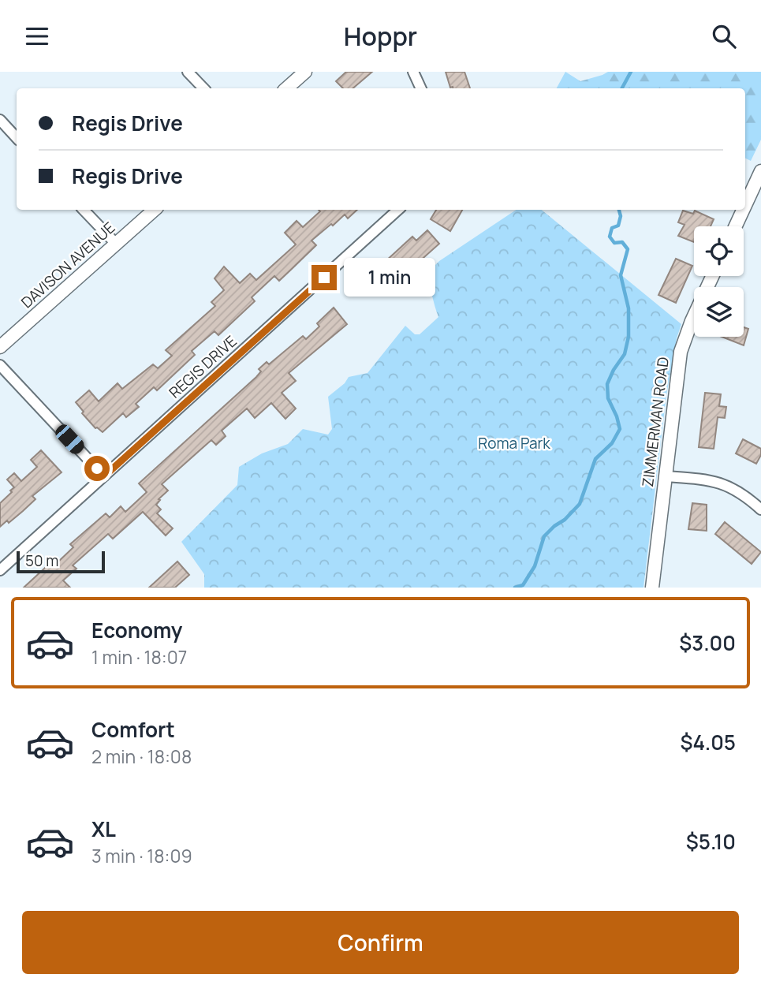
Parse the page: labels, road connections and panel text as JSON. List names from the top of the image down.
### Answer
{
  "streets": {
    "street": ["DAVISON AVENUE", "REGIS DRIVE", "ZIMMERMAN ROAD"]
  },
  "parks": ["Roma Park"],
  "scale_bar": "50 m",
  "page": {
    "header": "Hoppr",
    "banner": ["Regis Drive", "Regis Drive"],
    "bubble": "1 min",
    "scale": "50 m",
    "list": [
      {
        "name": "Economy",
        "note": "1 min · 18:07",
        "value": "$3.00"
      },
      {
        "name": "Comfort",
        "note": "2 min · 18:08",
        "value": "$4.05"
      },
      {
        "name": "XL",
        "note": "3 min · 18:09",
        "value": "$5.10"
      }
    ],
    "buttons": "Confirm"
  }
}
